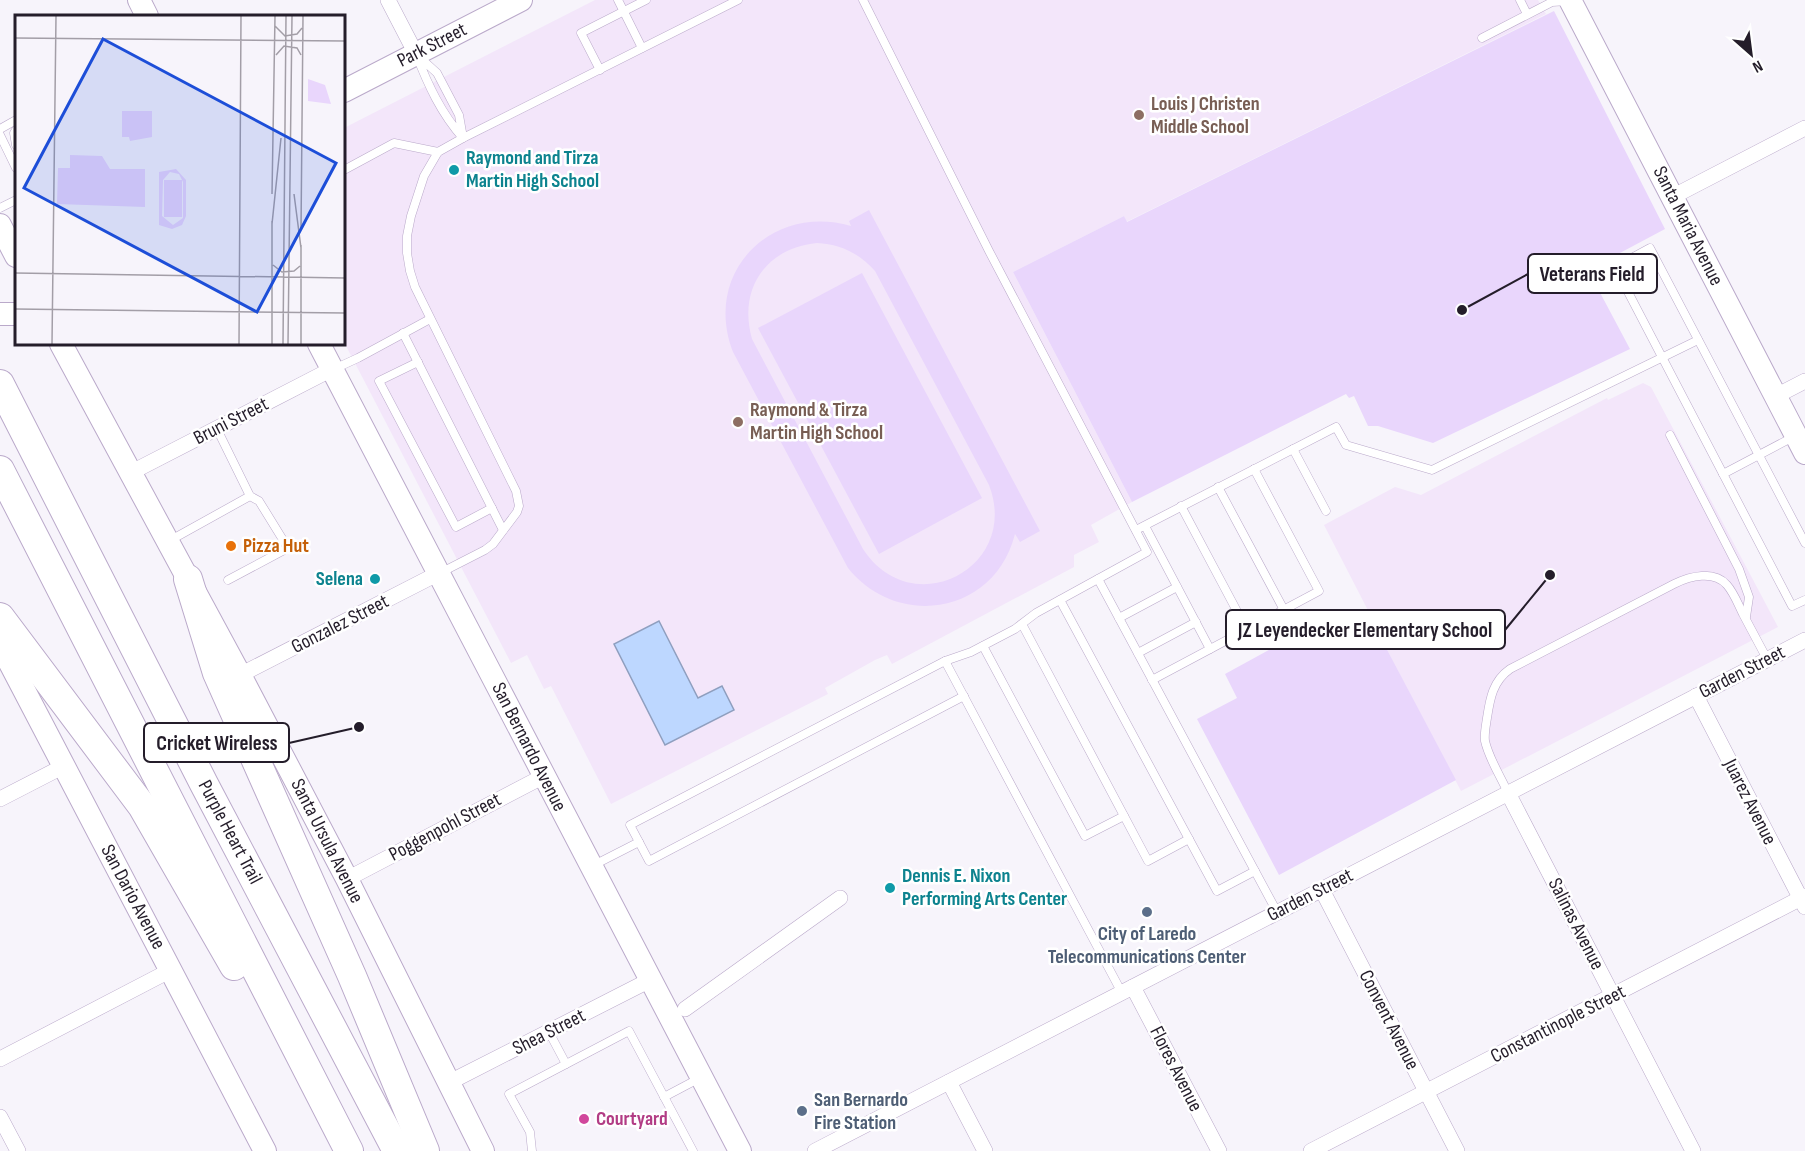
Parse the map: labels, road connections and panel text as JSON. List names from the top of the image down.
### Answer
{
  "streets": {
    "highway": ["Purple Heart Trail"],
    "main road": [
      "Park Street",
      "Santa Maria Avenue",
      "San Bernardo Avenue",
      "Santa Ursula Avenue",
      "San Dario Avenue"
    ],
    "street": [
      "Bruni Street",
      "Gonzalez Street",
      "Garden Street",
      "Juarez Avenue",
      "Poggenpohl Street",
      "Salinas Avenue",
      "Convent Avenue",
      "Constantinople Street",
      "Shea Street",
      "Flores Avenue"
    ]
  },
  "crossings": [
    ["Bruni Street", "San Bernardo Avenue"],
    ["Bruni Street", "Santa Ursula Avenue"],
    ["Gonzalez Street", "San Bernardo Avenue"],
    ["Gonzalez Street", "Santa Ursula Avenue"],
    ["Garden Street", "Juarez Avenue"],
    ["Garden Street", "Salinas Avenue"],
    ["Garden Street", "Convent Avenue"],
    ["Garden Street", "Flores Avenue"],
    ["San Bernardo Avenue", "Poggenpohl Street"],
    ["San Bernardo Avenue", "Shea Street"],
    ["Juarez Avenue", "Constantinople Street"],
    ["Poggenpohl Street", "Santa Ursula Avenue"],
    ["Santa Ursula Avenue", "Shea Street"],
    ["Salinas Avenue", "Constantinople Street"],
    ["Convent Avenue", "Constantinople Street"]
  ],
  "places": [
    "Louis J Christen Middle School",
    "Raymond and Tirza Martin High School",
    "Veterans Field",
    "Raymond & Tirza Martin High School",
    "Pizza Hut",
    "JZ Leyendecker Elementary School",
    "Selena",
    "Cricket Wireless",
    "Dennis E. Nixon Performing Arts Center",
    "City of Laredo Telecommunications Center",
    "San Bernardo Fire Station",
    "Courtyard"
  ],
  "north": "bottom right"
}
